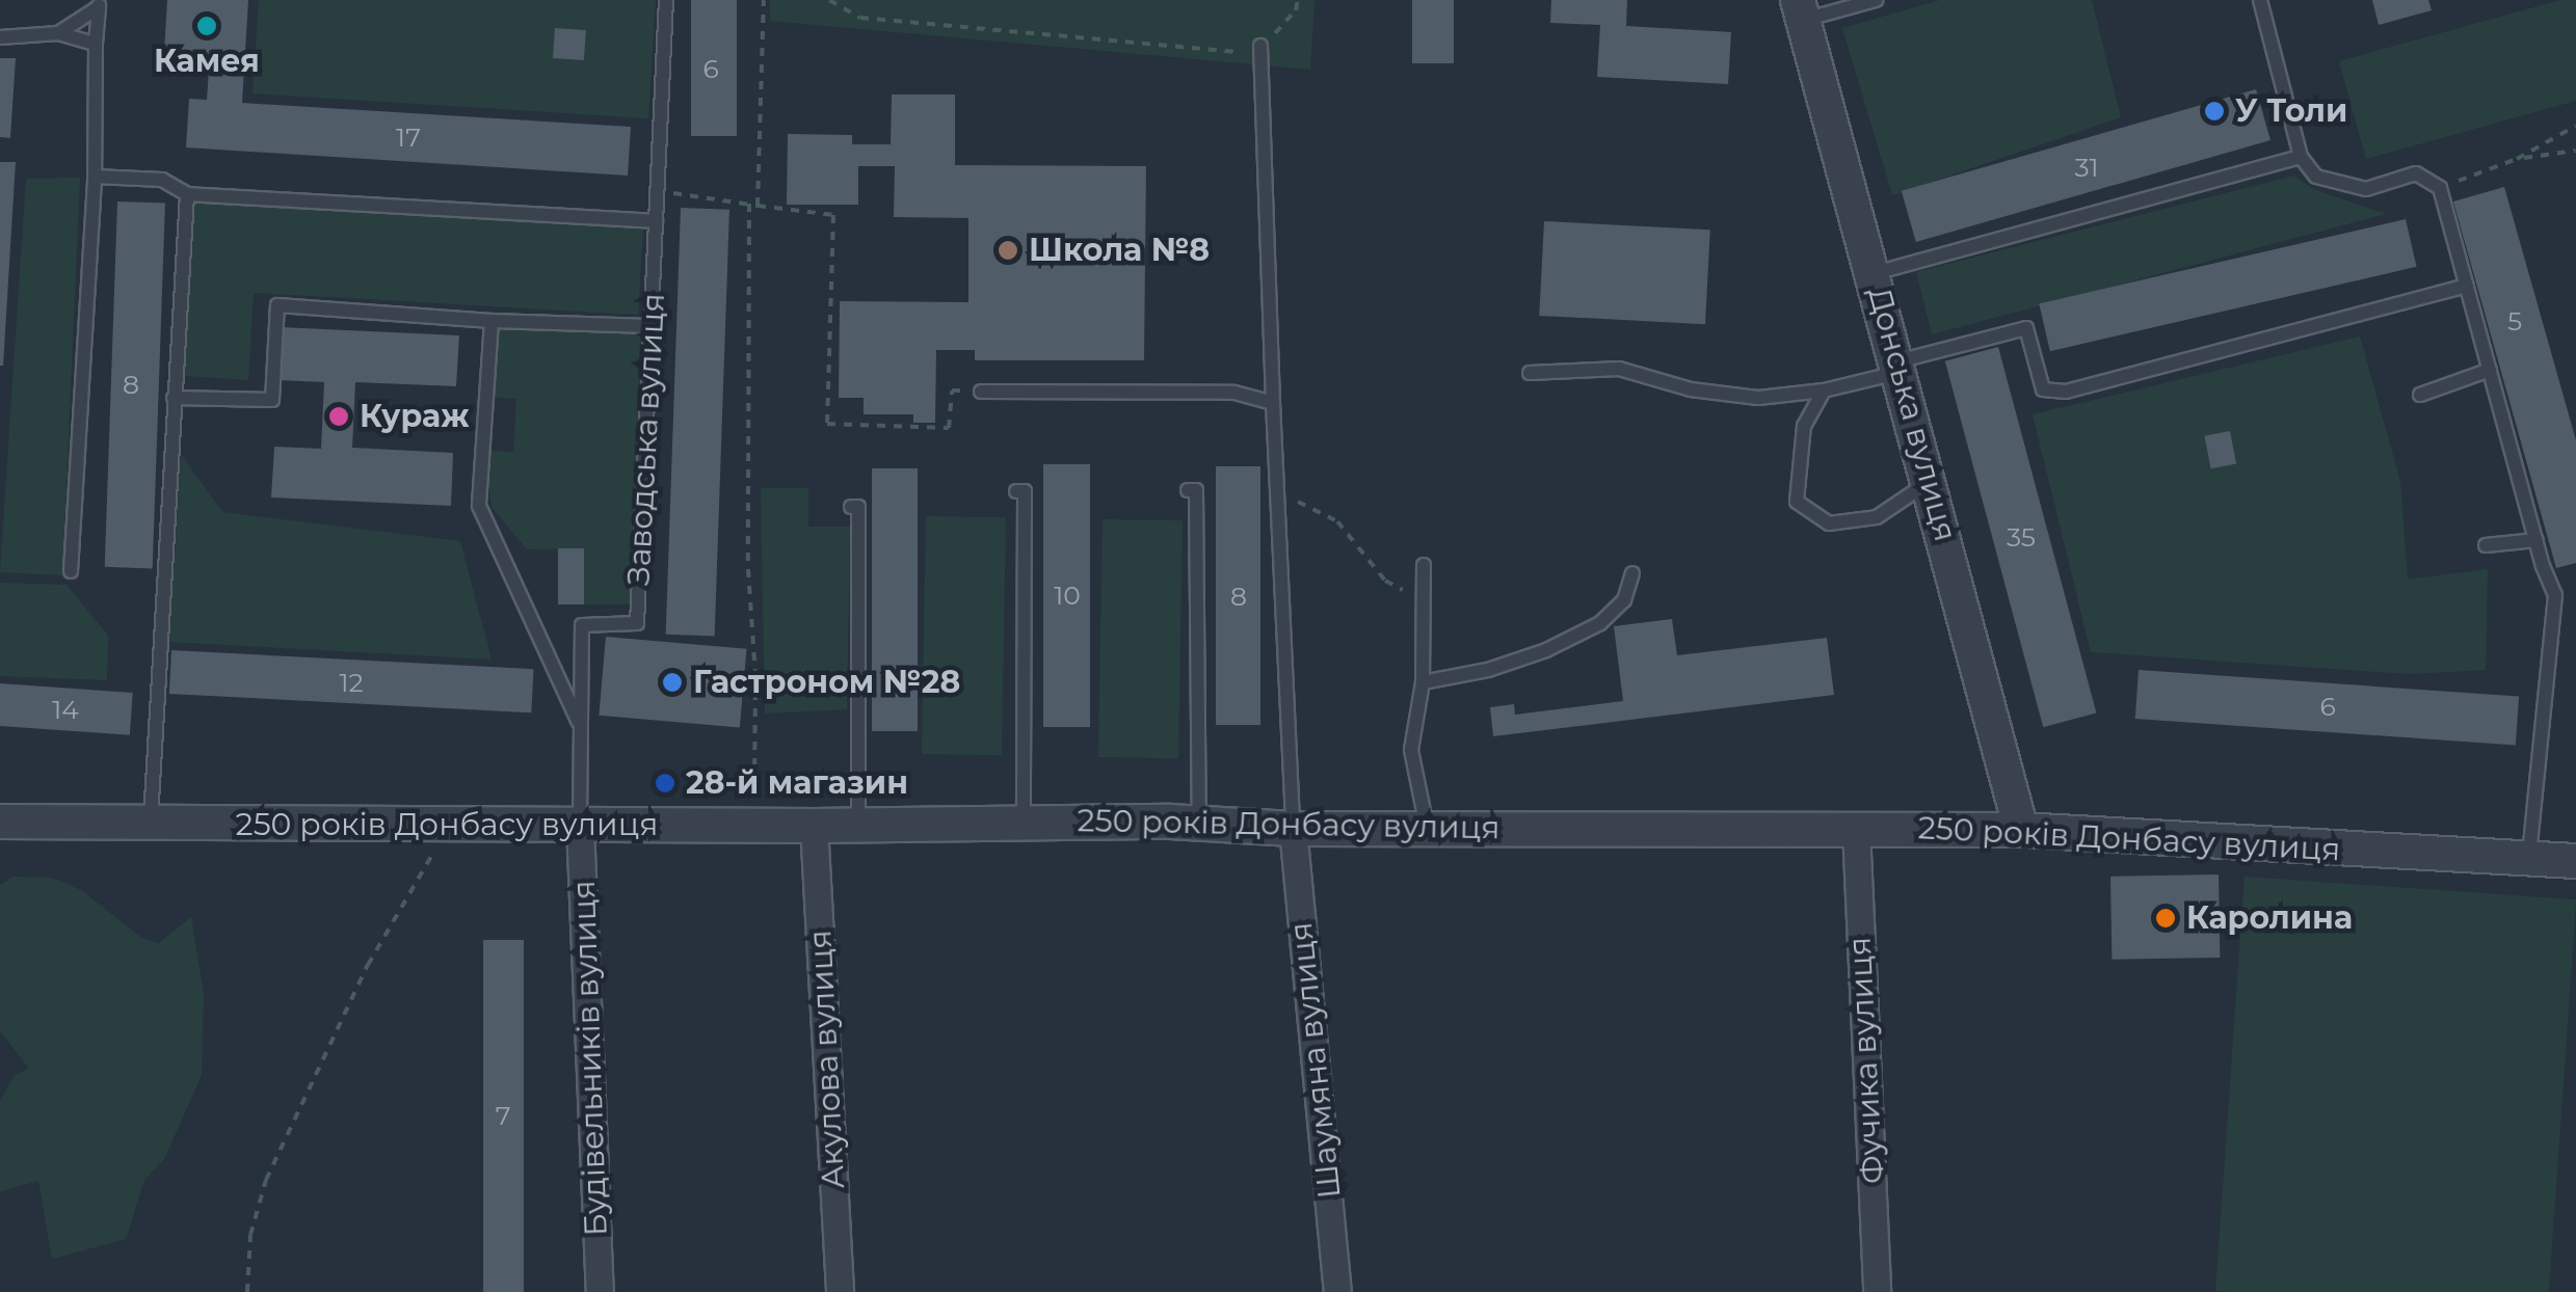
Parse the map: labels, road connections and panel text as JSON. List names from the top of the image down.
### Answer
{
  "streets": {
    "street": [
      "Донська вулиця",
      "250 років Донбасу вулиця",
      "Будівельників вулиця",
      "Акулова вулиця",
      "Шаумяна вулиця",
      "Фучика вулиця"
    ],
    "lane": ["Заводська вулиця"]
  },
  "crossings": [
    ["Донська вулиця", "250 років Донбасу вулиця"],
    ["Заводська вулиця", "250 років Донбасу вулиця"],
    ["Заводська вулиця", "Будівельників вулиця"],
    ["250 років Донбасу вулиця", "Будівельників вулиця"],
    ["250 років Донбасу вулиця", "Акулова вулиця"],
    ["250 років Донбасу вулиця", "Шаумяна вулиця"],
    ["250 років Донбасу вулиця", "Фучика вулиця"]
  ],
  "places": [
    "Камея",
    "У Толи",
    "Школа №8",
    "Кураж",
    "Гастроном №28",
    "28-й магазин",
    "Каролина"
  ],
  "house_numbers": [
    "6",
    "17",
    "31",
    "5",
    "8",
    "35",
    "10",
    "8",
    "12",
    "6",
    "14",
    "7"
  ]
}
